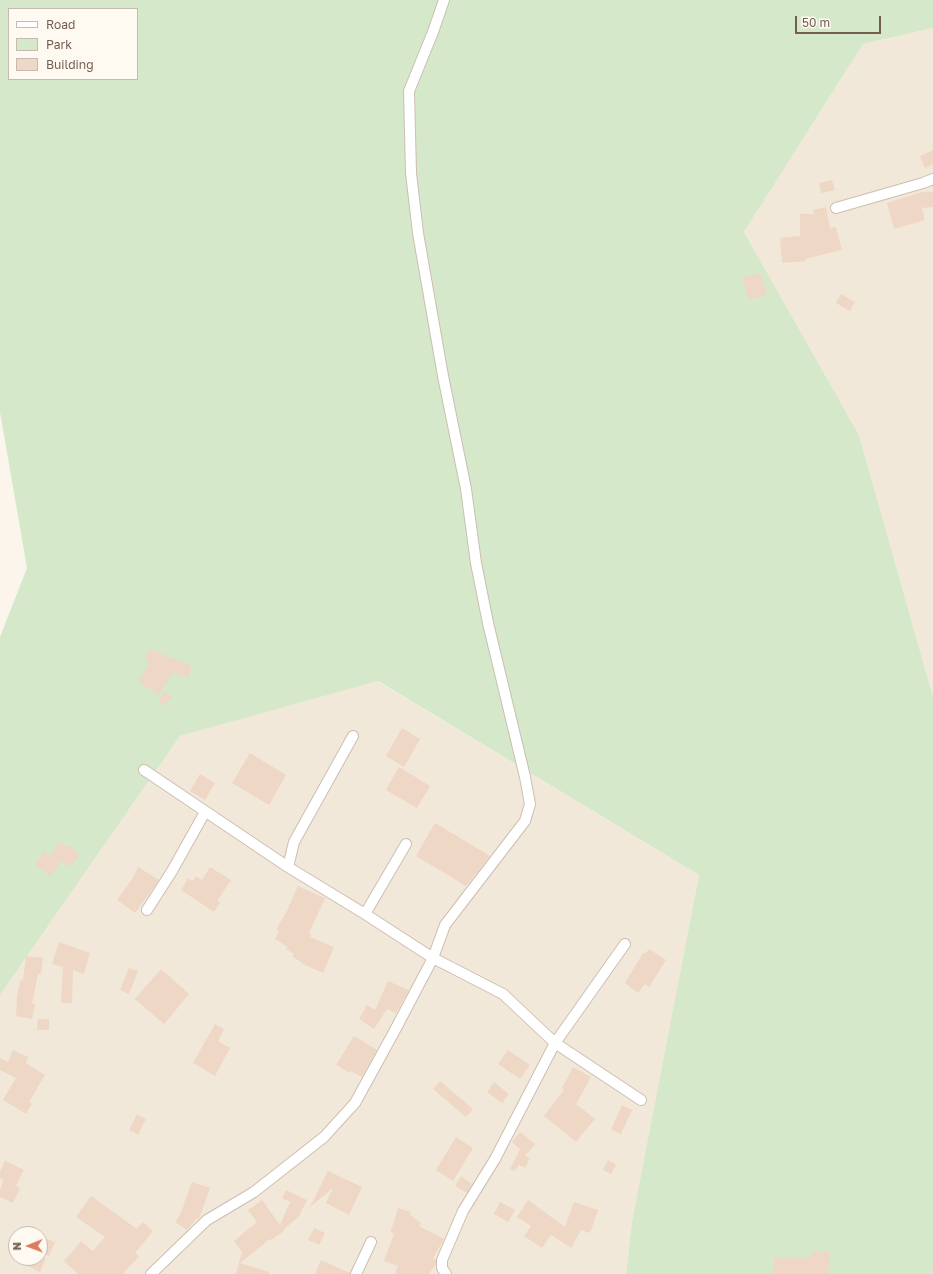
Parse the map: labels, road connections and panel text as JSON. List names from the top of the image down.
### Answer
{
  "legend": ["Road", "Park", "Building"],
  "scale_bar": "50 m",
  "north": "left"
}
